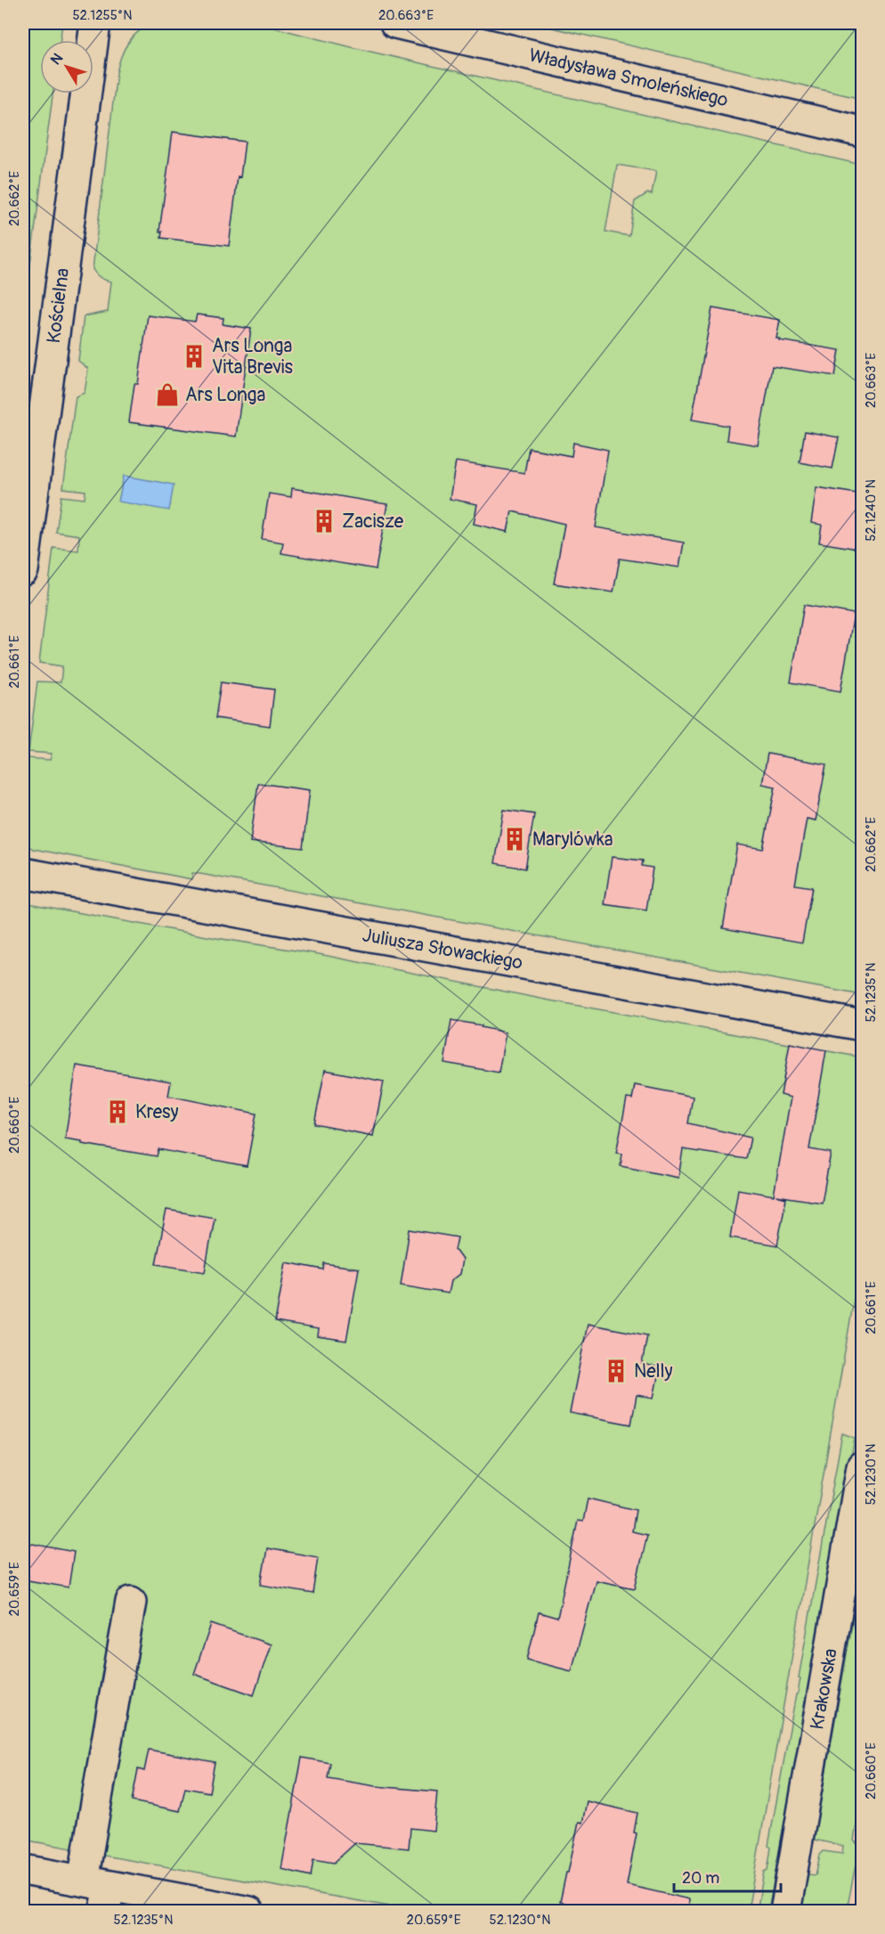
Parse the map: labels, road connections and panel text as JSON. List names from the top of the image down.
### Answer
{
  "streets": {
    "street": [
      "Władysława Smoleńskiego",
      "Kościelna",
      "Juliusza Słowackiego",
      "Krakowska"
    ]
  },
  "places": {
    "building": [
      "Ars Longa Vita Brevis",
      "Zacisze",
      "Marylówka",
      "Kresy",
      "Nelly"
    ],
    "shop": ["Ars Longa"]
  },
  "scale_bar": "20 m",
  "north": "top left",
  "coordinates": [
    "52.1255°N",
    "20.663°E",
    "20.662°E",
    "52.1240°N",
    "20.661°E",
    "52.1235°N",
    "20.660°E",
    "52.1230°N",
    "20.659°E"
  ]
}
